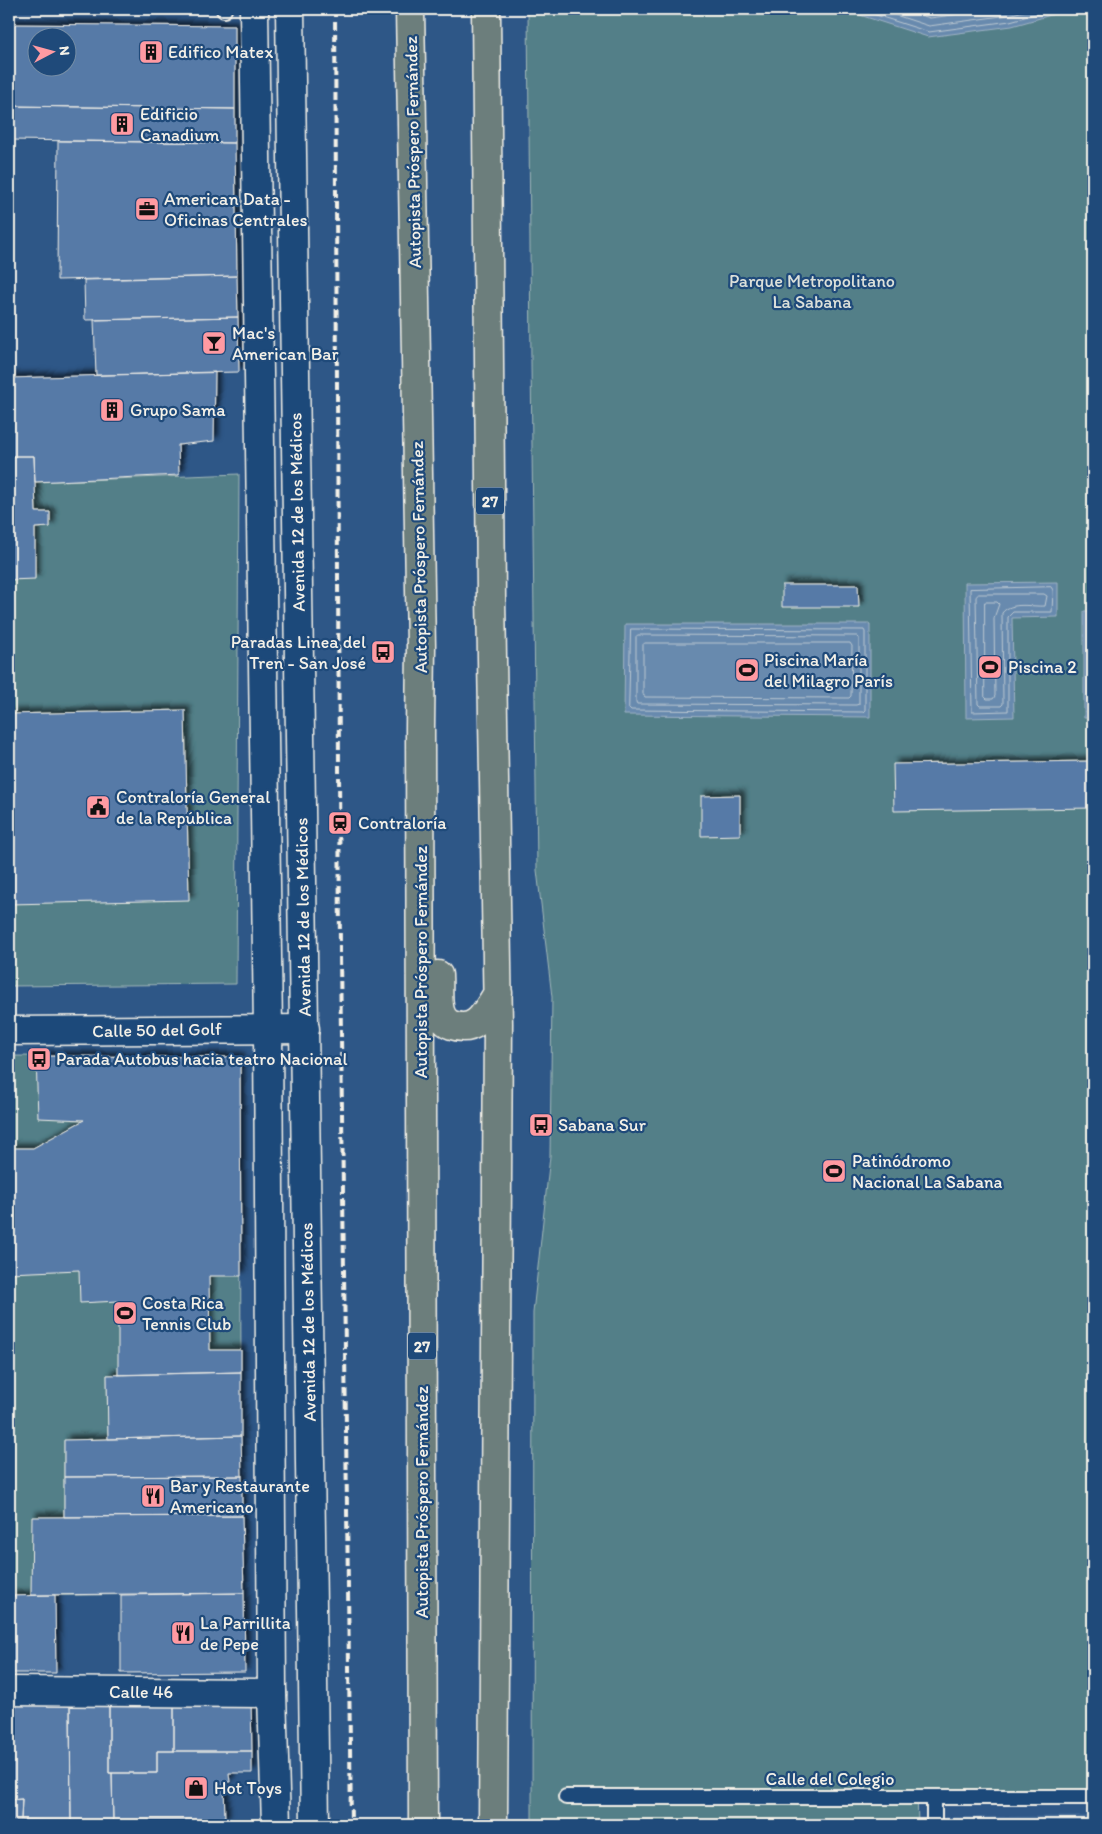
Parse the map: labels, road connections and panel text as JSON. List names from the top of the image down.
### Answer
{
  "streets": {
    "highway": ["Autopista Próspero Fernández", "27"],
    "main road": ["Avenida 12 de los Médicos", "Calle 50 del Golf", "Calle 46"],
    "lane": ["Calle del Colegio"]
  },
  "crossings": [
    ["Avenida 12 de los Médicos", "Calle 50 del Golf"],
    ["Avenida 12 de los Médicos", "Calle 46"]
  ],
  "parks": ["Parque Metropolitano La Sabana"],
  "places": {
    "building": ["Edifico Matex", "Edificio Canadium", "Grupo Sama"],
    "office": ["American Data - Oficinas Centrales"],
    "bar": ["Mac's American Bar"],
    "bus stop": ["Paradas Linea del Tren - San José", "Parada Autobus hacia teatro Nacional", "Sabana Sur"],
    "sports": [
      "Piscina 2",
      "Piscina María del Milagro París",
      "Patinódromo Nacional La Sabana",
      "Costa Rica Tennis Club"
    ],
    "public building": ["Contraloría General de la República"],
    "station": ["Contraloría"],
    "restaurant": ["Bar y Restaurante Americano", "La Parrillita de Pepe"],
    "shop": ["Hot Toys"]
  },
  "north": "right"
}
